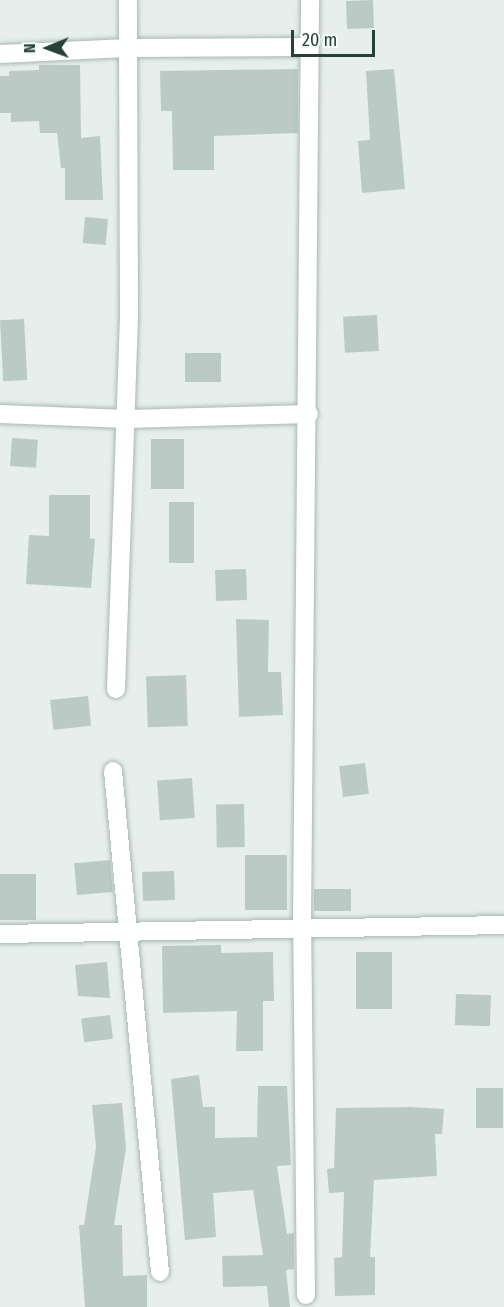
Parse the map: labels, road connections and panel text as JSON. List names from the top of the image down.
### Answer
{
  "scale_bar": "20 m",
  "north": "left"
}
